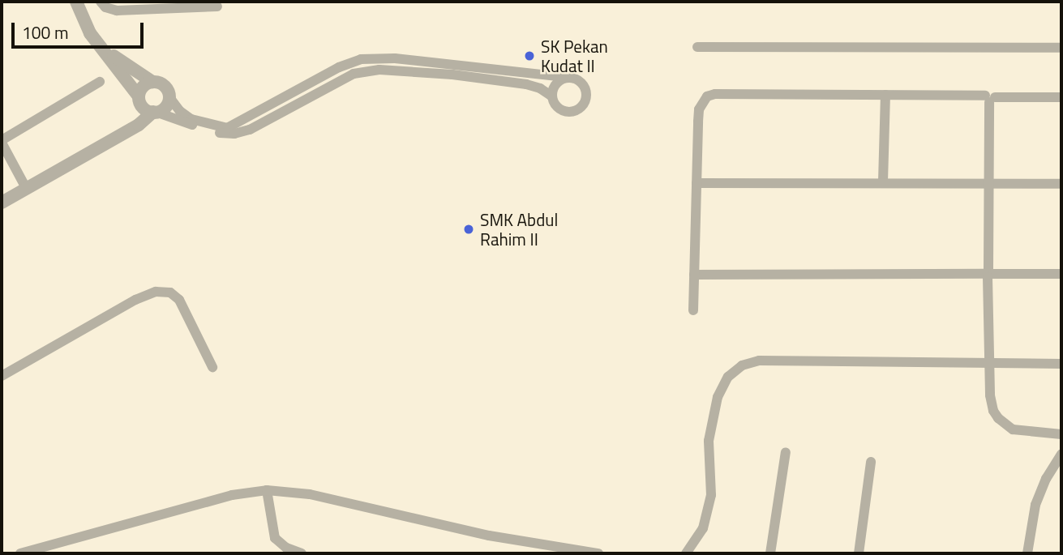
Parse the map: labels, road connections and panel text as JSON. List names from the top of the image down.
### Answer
{
  "places": ["SK Pekan Kudat II", "SMK Abdul Rahim II"],
  "scale_bar": "100 m"
}
